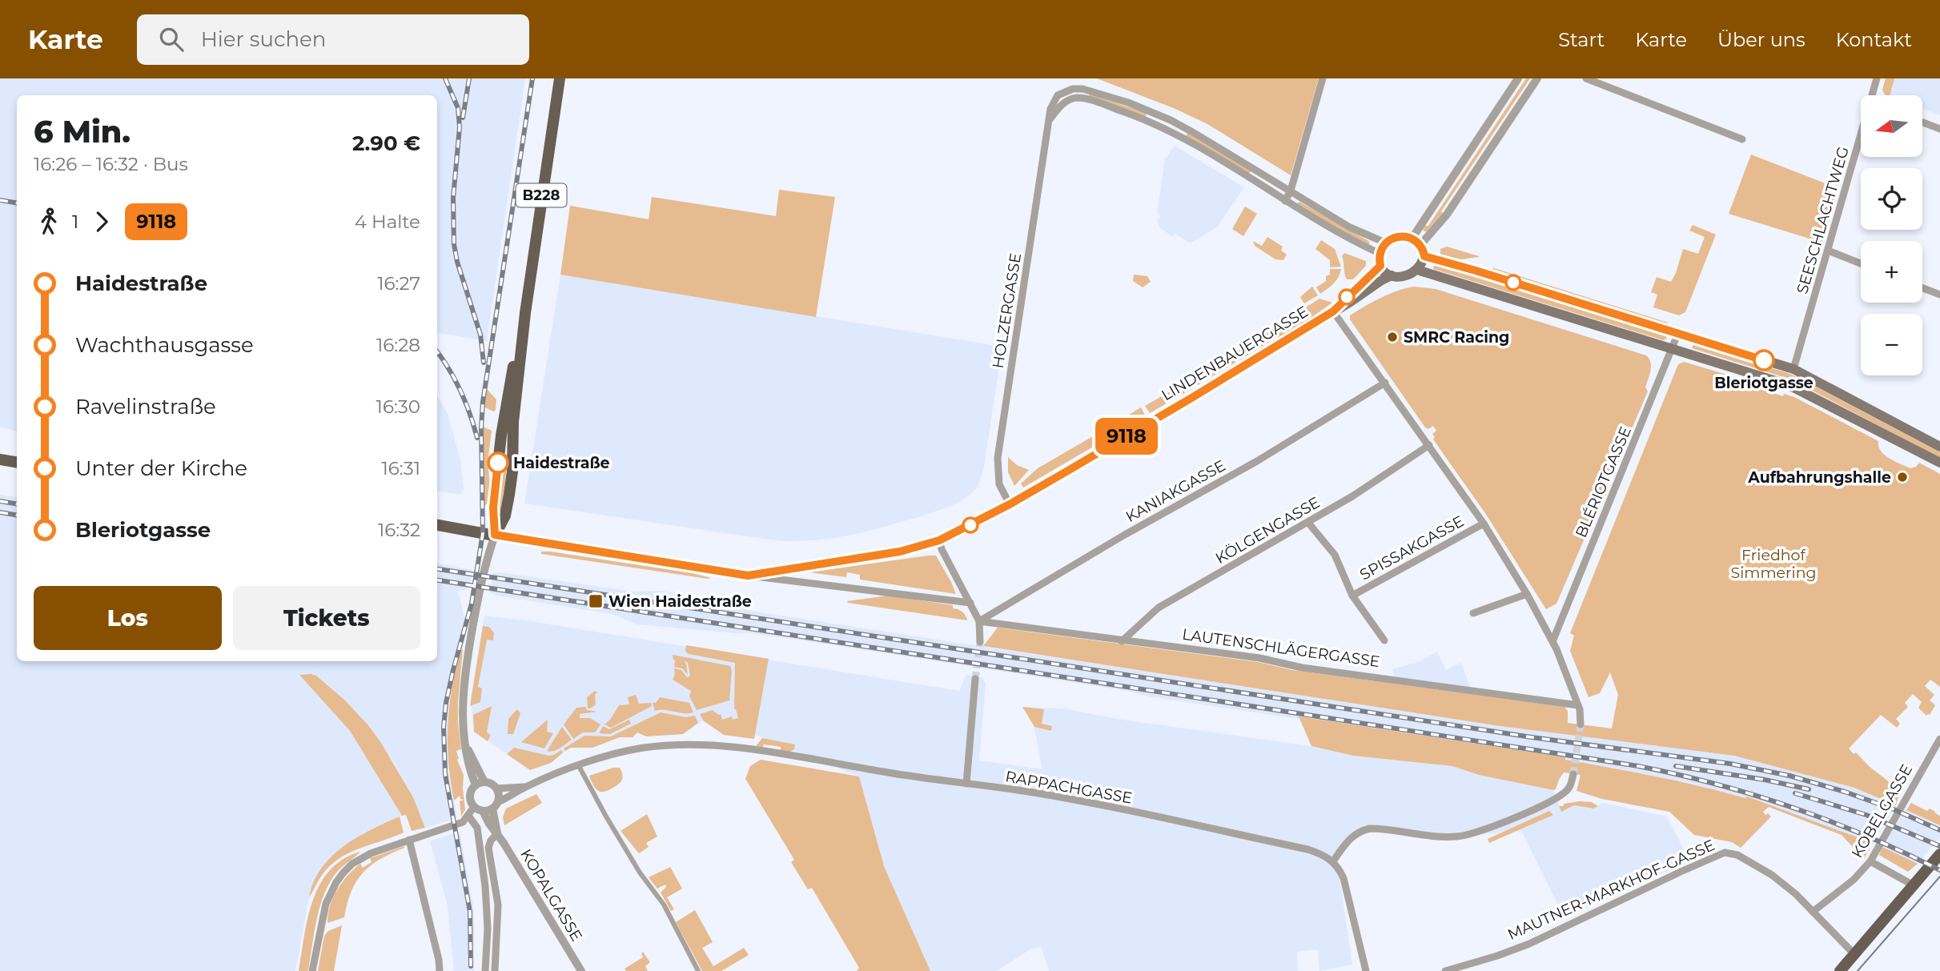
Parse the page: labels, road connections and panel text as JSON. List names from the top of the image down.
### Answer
{
  "streets": {
    "main road": ["B228", "LINDENBAUERGASSE"],
    "street": [
      "SEESCHLACHTWEG",
      "HOLZERGASSE",
      "BLÉRIOTGASSE",
      "KANIAKGASSE",
      "KÖLGENGASSE",
      "SPISSAKGASSE",
      "LAUTENSCHLÄGERGASSE",
      "RAPPACHGASSE",
      "KOBELGASSE",
      "MAUTNER-MARKHOF-GASSE",
      "KOPALGASSE"
    ]
  },
  "crossings": [
    ["HOLZERGASSE", "LINDENBAUERGASSE"],
    ["KANIAKGASSE", "LAUTENSCHLÄGERGASSE"],
    ["KÖLGENGASSE", "LAUTENSCHLÄGERGASSE"],
    ["RAPPACHGASSE", "KOPALGASSE"],
    ["KOBELGASSE", "MAUTNER-MARKHOF-GASSE"]
  ],
  "parks": ["Friedhof Simmering"],
  "places": {
    "other": [
      "SMRC Racing",
      "Bleriotgasse",
      "Haidestraße",
      "Aufbahrungshalle"
    ],
    "transit": ["Wien Haidestraße"]
  },
  "lines": ["bus line 9118"],
  "north": "left",
  "page": {
    "header": "Karte",
    "search": "Hier suchen",
    "nav": [
      "Start",
      "Karte",
      "Über uns",
      "Kontakt"
    ],
    "on_map": "9118",
    "map_buttons": ["+", "−"],
    "heading": ["6 Min.", "16:26 – 16:32 · Bus", "2.90 €"],
    "legs": ["1", "9118", "4 Halte"],
    "list": [
      {
        "name": "Haidestraße",
        "value": "16:27"
      },
      {
        "name": "Wachthausgasse",
        "value": "16:28"
      },
      {
        "name": "Ravelinstraße",
        "value": "16:30"
      },
      {
        "name": "Unter der Kirche",
        "value": "16:31"
      },
      {
        "name": "Bleriotgasse",
        "value": "16:32"
      }
    ],
    "buttons": ["Los", "Tickets"]
  }
}
